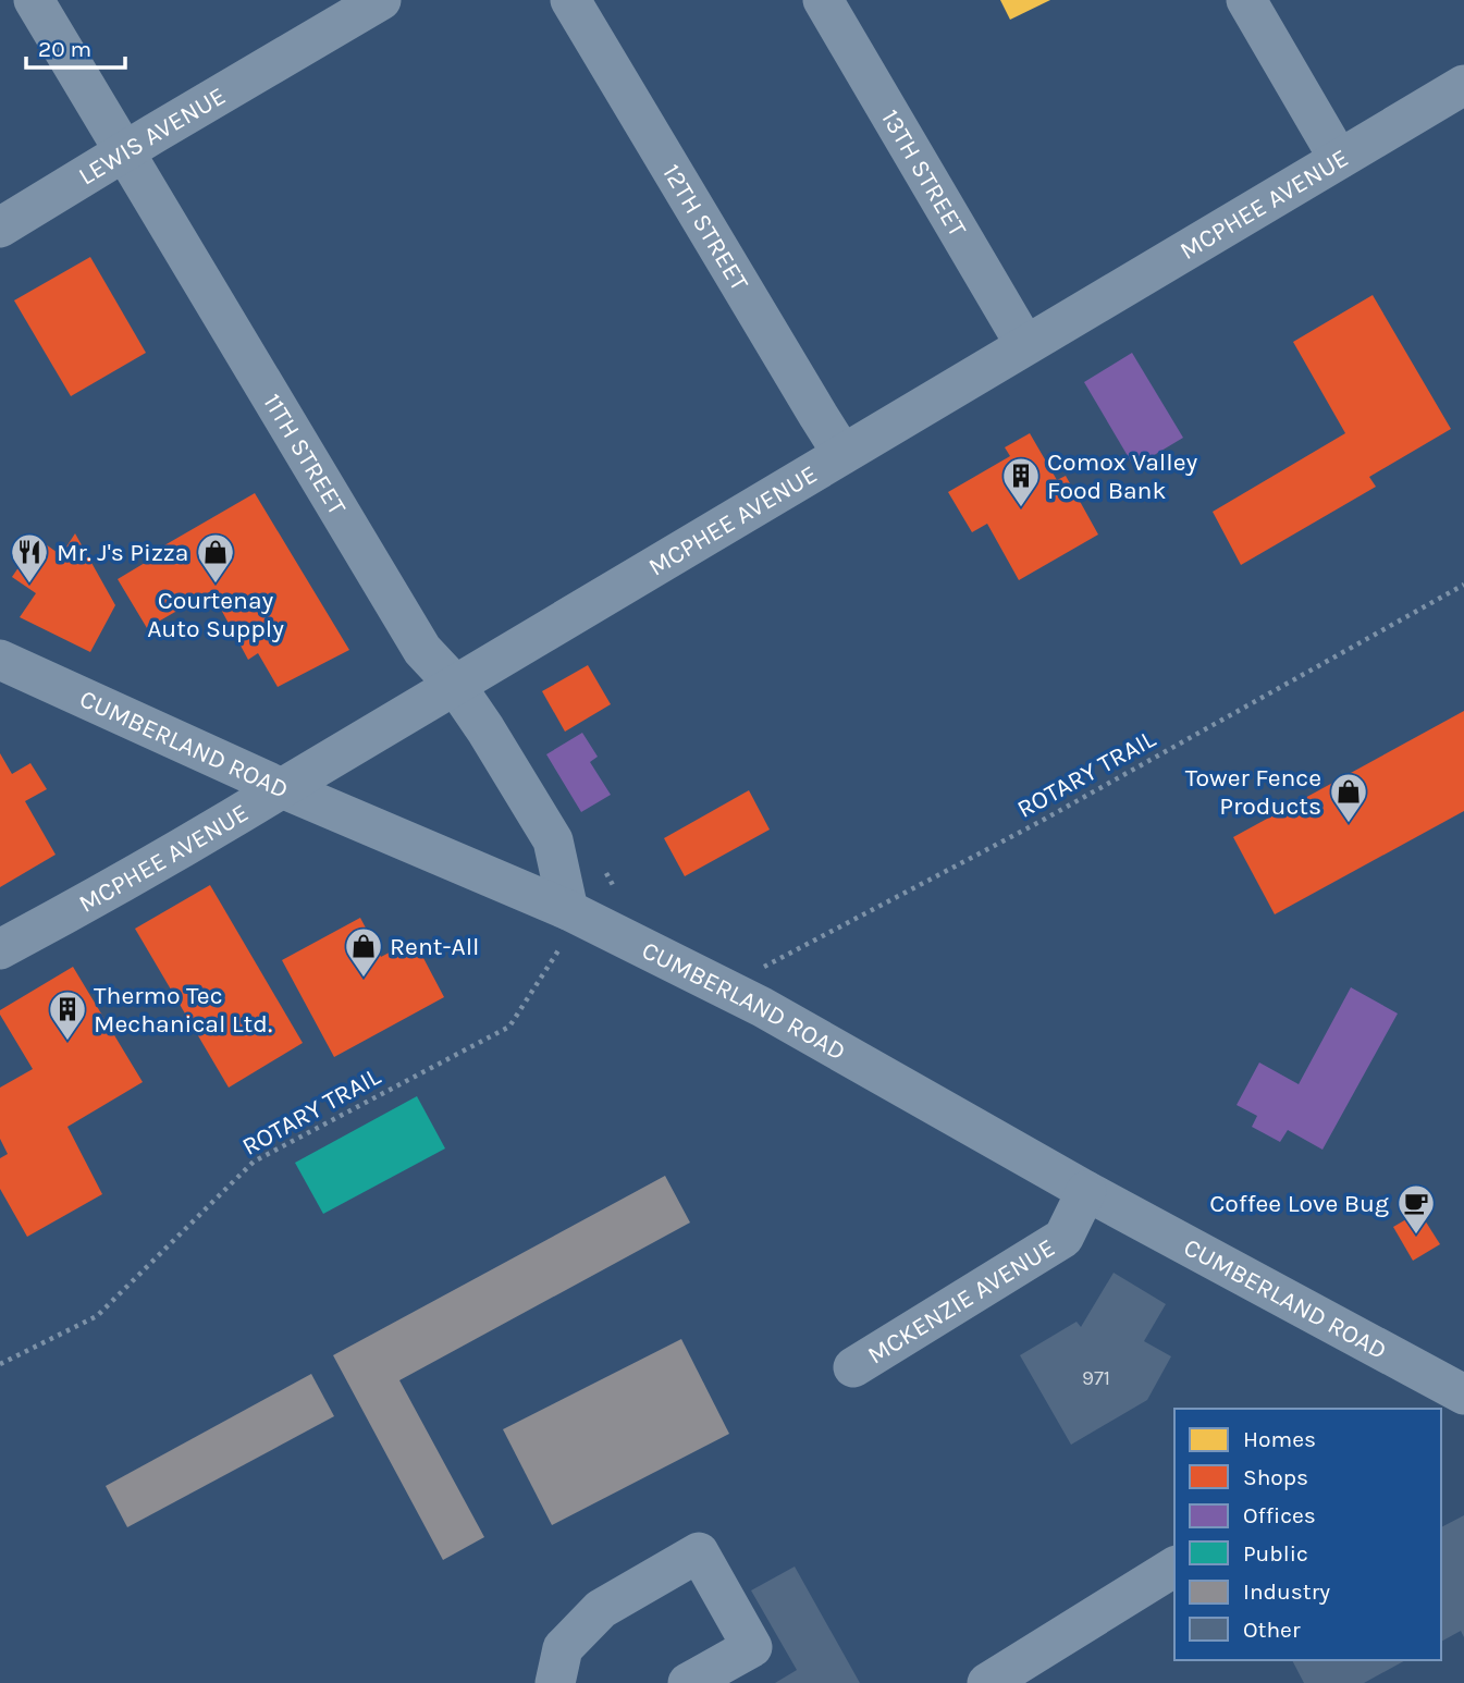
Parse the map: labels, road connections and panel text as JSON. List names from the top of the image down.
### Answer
{
  "streets": {
    "street": [
      "LEWIS AVENUE",
      "13TH STREET",
      "MCPHEE AVENUE",
      "12TH STREET",
      "11TH STREET",
      "CUMBERLAND ROAD",
      "MCKENZIE AVENUE"
    ],
    "path": ["ROTARY TRAIL"]
  },
  "crossings": [
    ["LEWIS AVENUE", "11TH STREET"],
    ["13TH STREET", "MCPHEE AVENUE"],
    ["MCPHEE AVENUE", "12TH STREET"],
    ["MCPHEE AVENUE", "11TH STREET"],
    ["MCPHEE AVENUE", "CUMBERLAND ROAD"],
    ["11TH STREET", "CUMBERLAND ROAD"],
    ["11TH STREET", "ROTARY TRAIL"],
    ["CUMBERLAND ROAD", "ROTARY TRAIL"],
    ["CUMBERLAND ROAD", "MCKENZIE AVENUE"]
  ],
  "places": {
    "building": ["Comox Valley Food Bank", "Thermo Tec Mechanical Ltd."],
    "restaurant": ["Mr. J's Pizza"],
    "shop": ["Courtenay Auto Supply", "Tower Fence Products", "Rent-All"],
    "cafe": ["Coffee Love Bug"]
  },
  "house_numbers": ["971"],
  "legend": [
    "Homes",
    "Shops",
    "Offices",
    "Public",
    "Industry",
    "Other"
  ],
  "scale_bar": "20 m"
}
